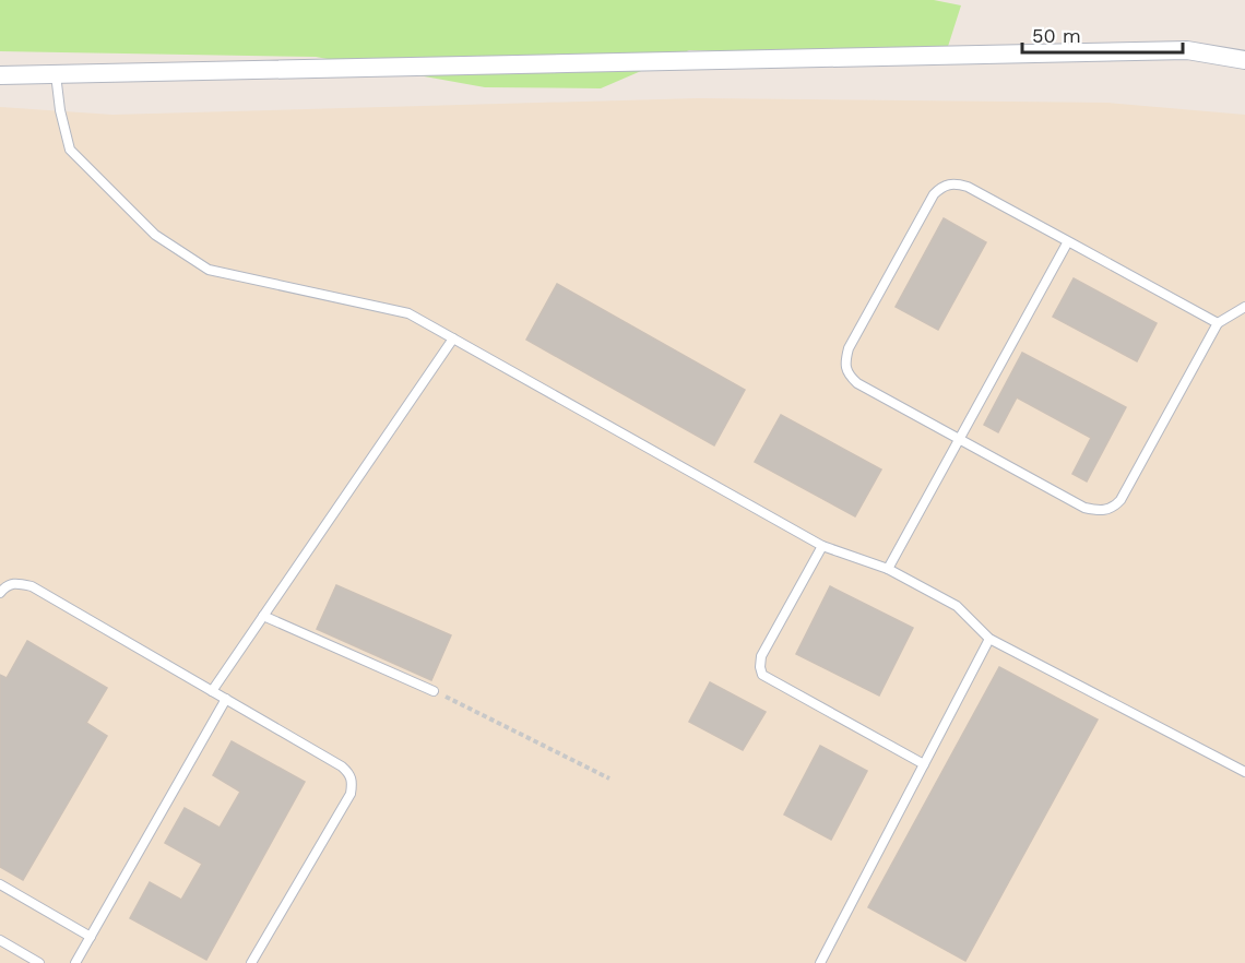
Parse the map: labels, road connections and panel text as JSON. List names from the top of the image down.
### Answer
{
  "scale_bar": "50 m"
}
